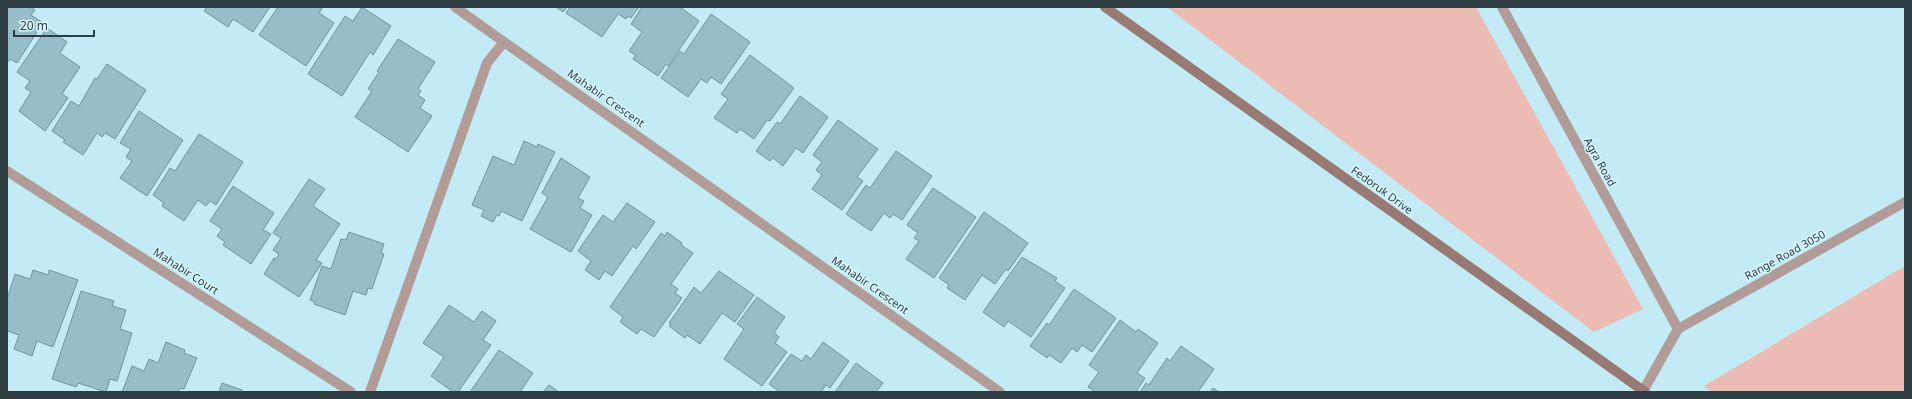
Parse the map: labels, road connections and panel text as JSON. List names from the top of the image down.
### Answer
{
  "streets": {
    "main road": ["Fedoruk Drive"],
    "street": [
      "Mahabir Crescent",
      "Agra Road",
      "Range Road 3050",
      "Mahabir Court"
    ]
  },
  "crossings": [
    ["Agra Road", "Range Road 3050"]
  ],
  "scale_bar": "20 m"
}
